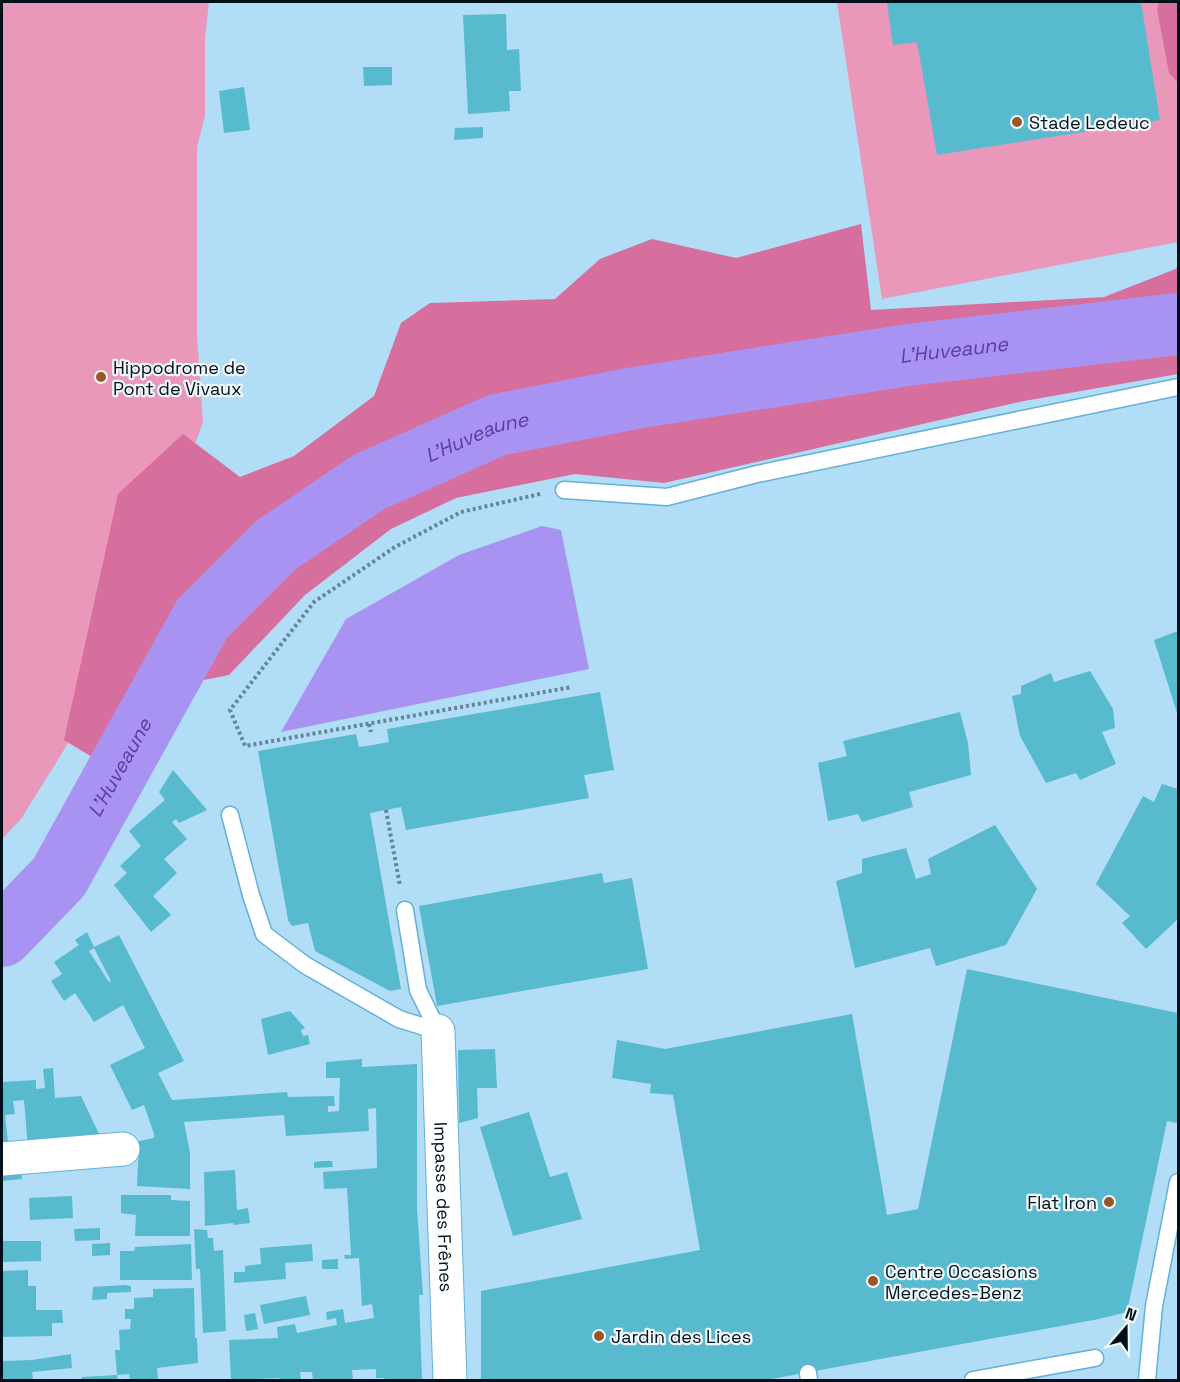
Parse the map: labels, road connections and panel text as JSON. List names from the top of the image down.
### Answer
{
  "streets": {
    "street": ["Impasse des Frênes"]
  },
  "water": ["L'Huveaune"],
  "places": [
    "Stade Ledeuc",
    "Hippodrome de Pont de Vivaux",
    "Flat Iron",
    "Centre Occasions Mercedes-Benz",
    "Jardin des Lices"
  ],
  "north": "top"
}
